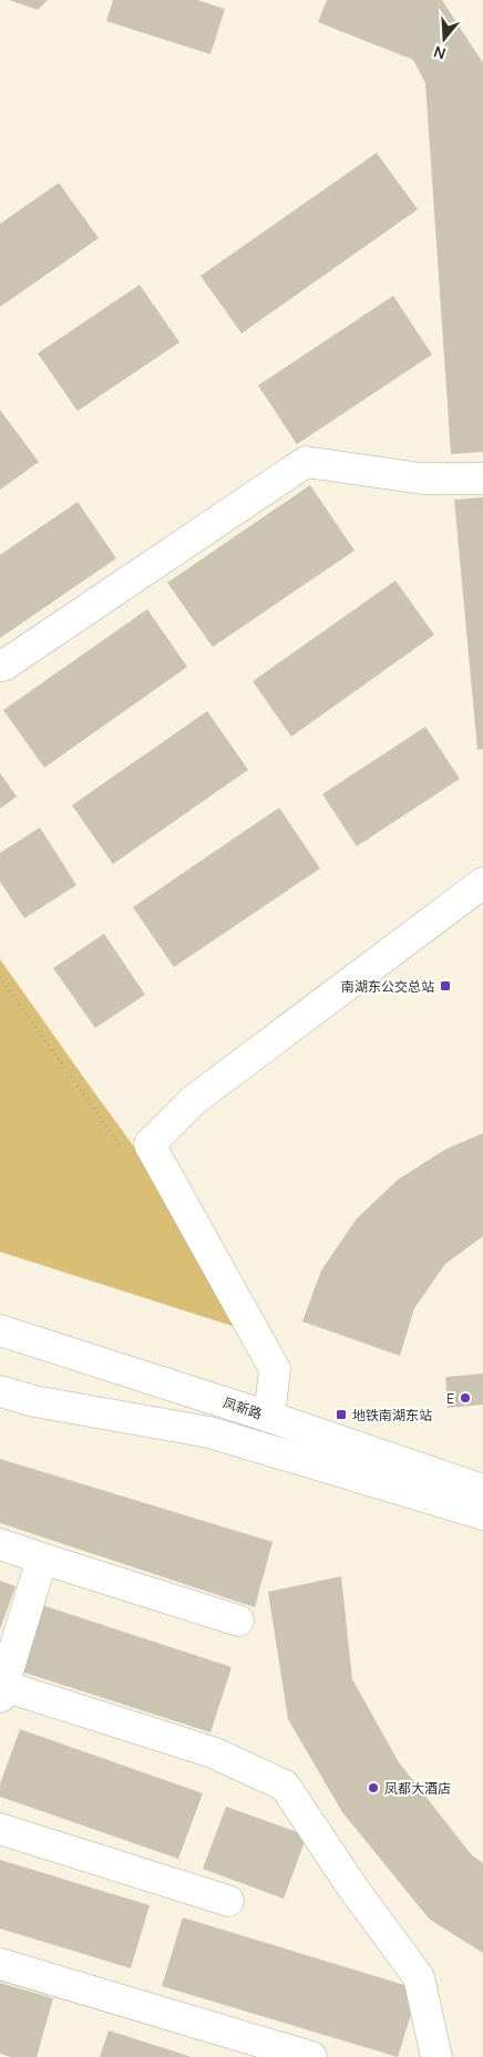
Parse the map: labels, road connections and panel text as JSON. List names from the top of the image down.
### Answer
{
  "streets": {
    "main road": ["凤新路"]
  },
  "places": {
    "transit": ["南湖东公交总站", "地铁南湖东站"],
    "other": ["E", "凤都大酒店"]
  },
  "north": "bottom"
}
